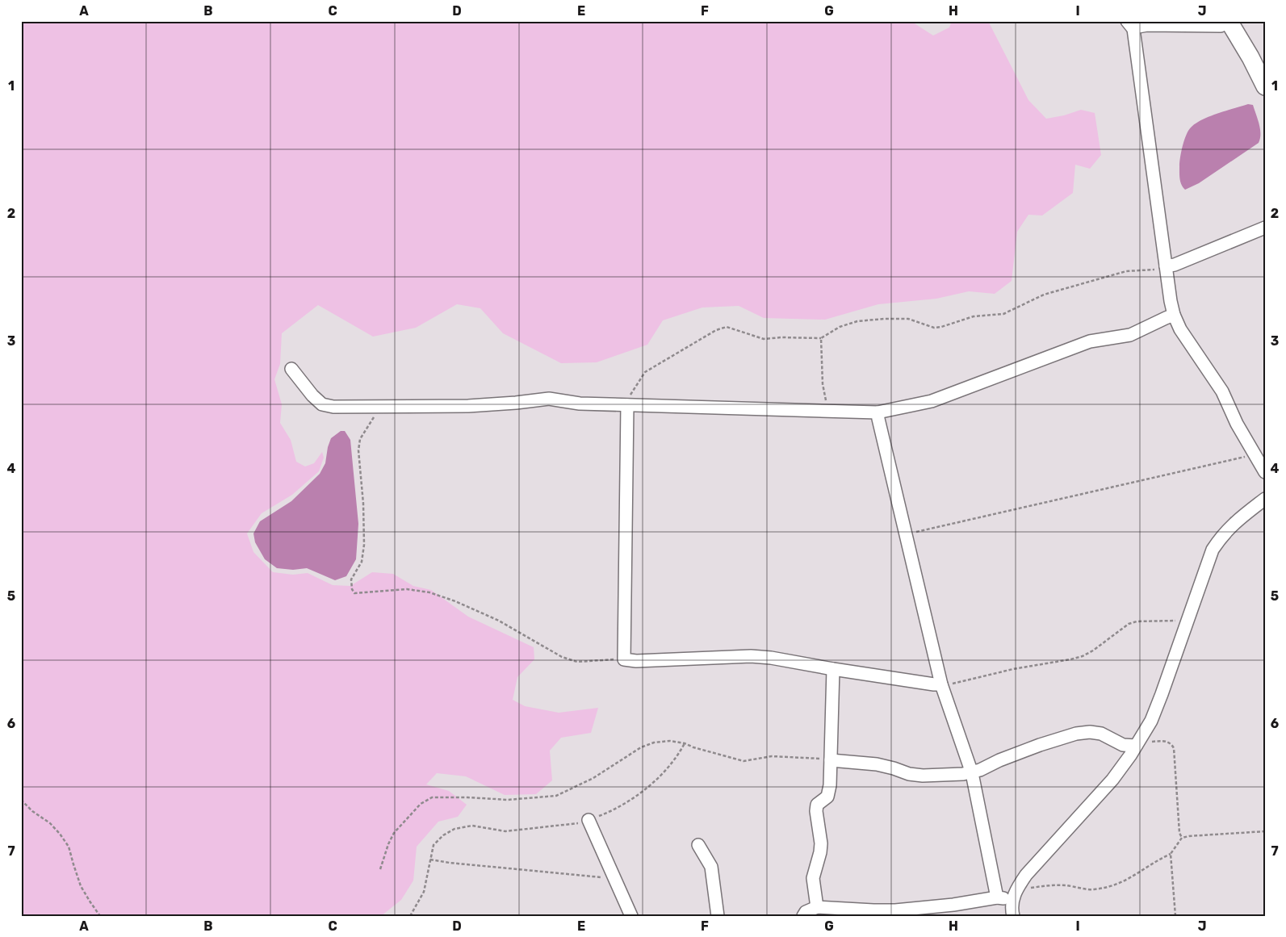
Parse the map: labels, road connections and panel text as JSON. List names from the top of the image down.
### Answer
{
  "grid": {
    "columns": [
      "A",
      "B",
      "C",
      "D",
      "E",
      "F",
      "G",
      "H",
      "I",
      "J"
    ],
    "rows": [
      "1",
      "2",
      "3",
      "4",
      "5",
      "6",
      "7"
    ]
  }
}
